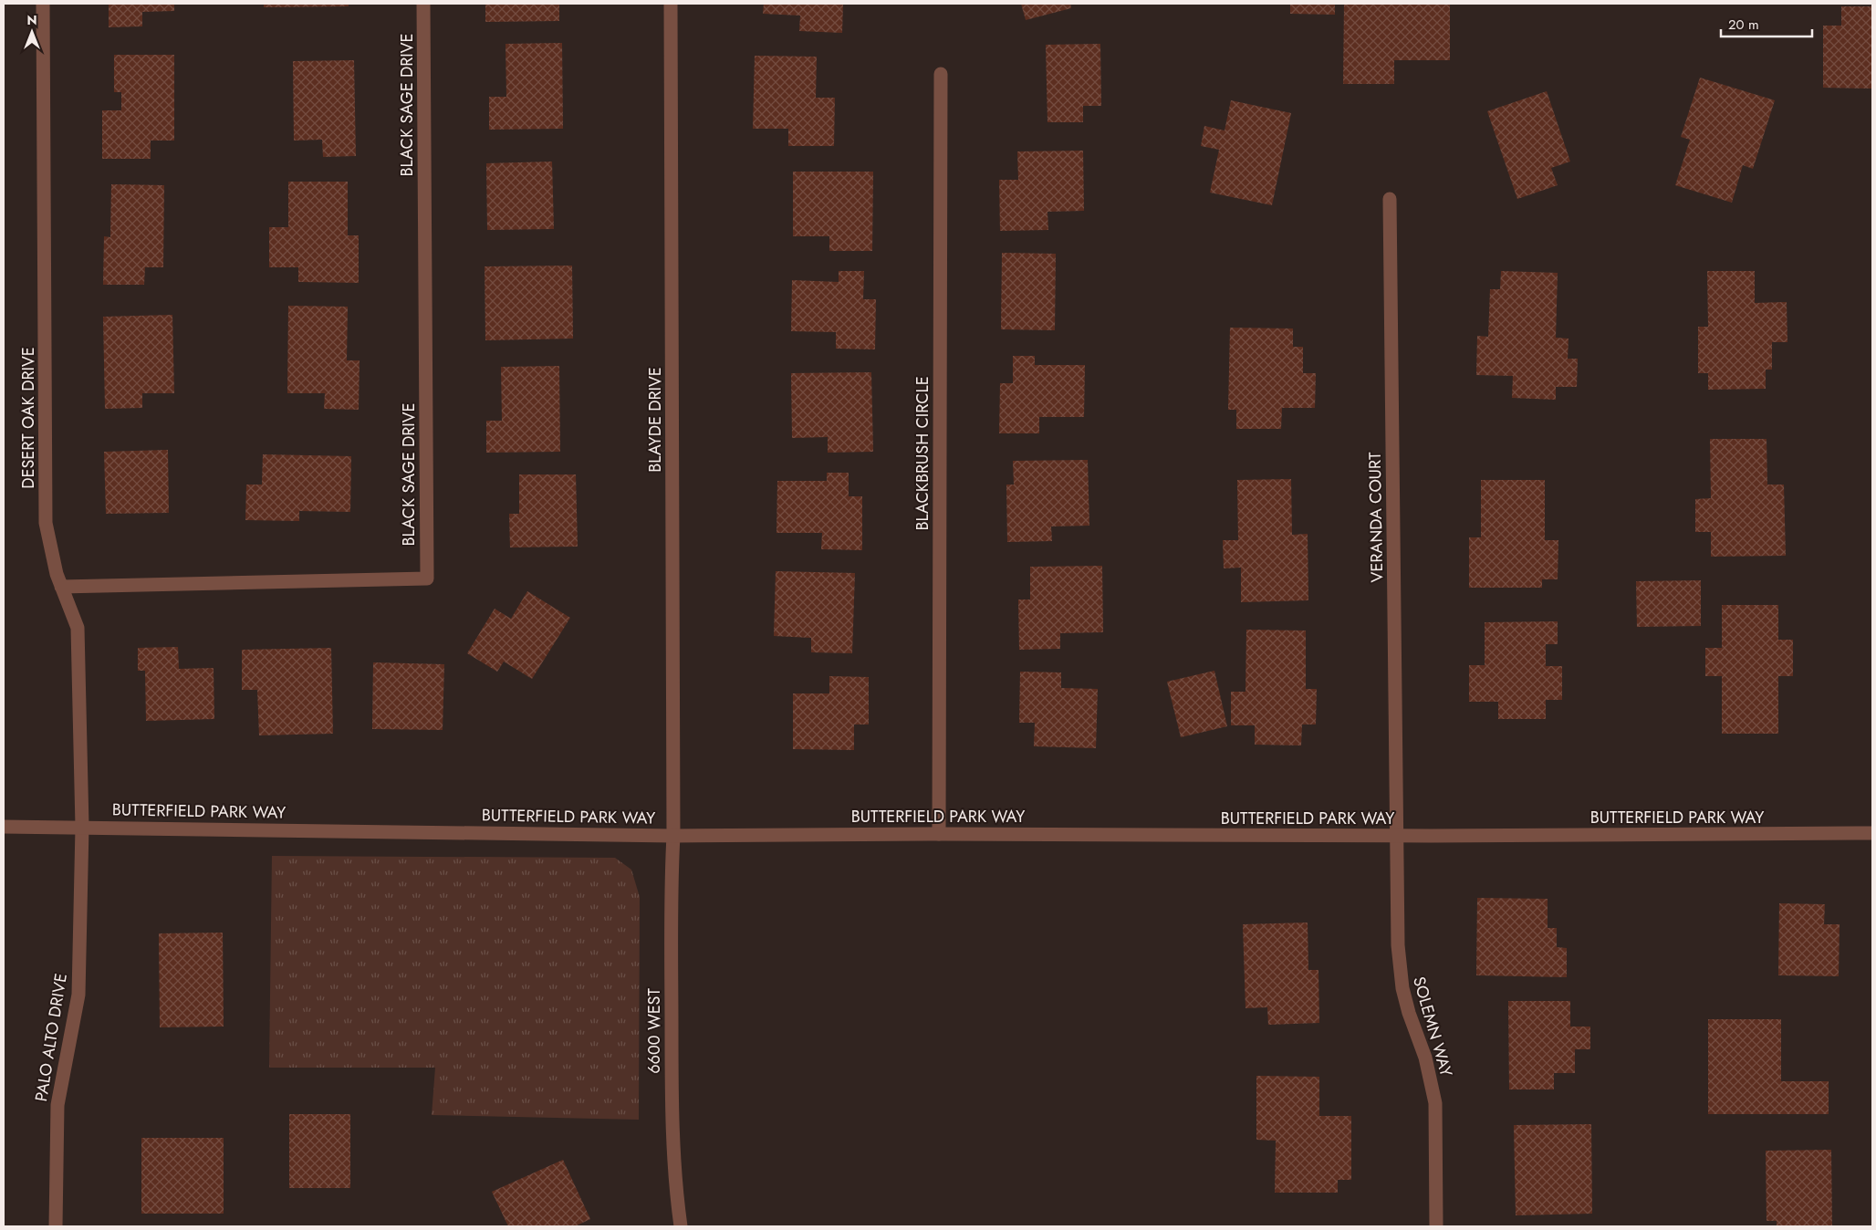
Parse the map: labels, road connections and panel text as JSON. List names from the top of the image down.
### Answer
{
  "streets": {
    "street": [
      "BLACK SAGE DRIVE",
      "DESERT OAK DRIVE",
      "BLAYDE DRIVE",
      "BLACKBRUSH CIRCLE",
      "VERANDA COURT",
      "BUTTERFIELD PARK WAY",
      "SOLEMN WAY",
      "6600 WEST",
      "PALO ALTO DRIVE"
    ]
  },
  "crossings": [
    ["BLACK SAGE DRIVE", "DESERT OAK DRIVE"],
    ["DESERT OAK DRIVE", "BUTTERFIELD PARK WAY"],
    ["DESERT OAK DRIVE", "PALO ALTO DRIVE"],
    ["BLAYDE DRIVE", "BUTTERFIELD PARK WAY"],
    ["BLAYDE DRIVE", "6600 WEST"],
    ["BLACKBRUSH CIRCLE", "BUTTERFIELD PARK WAY"],
    ["VERANDA COURT", "BUTTERFIELD PARK WAY"],
    ["VERANDA COURT", "SOLEMN WAY"],
    ["BUTTERFIELD PARK WAY", "SOLEMN WAY"],
    ["BUTTERFIELD PARK WAY", "6600 WEST"],
    ["BUTTERFIELD PARK WAY", "PALO ALTO DRIVE"]
  ],
  "scale_bar": "20 m",
  "north": "top"
}
